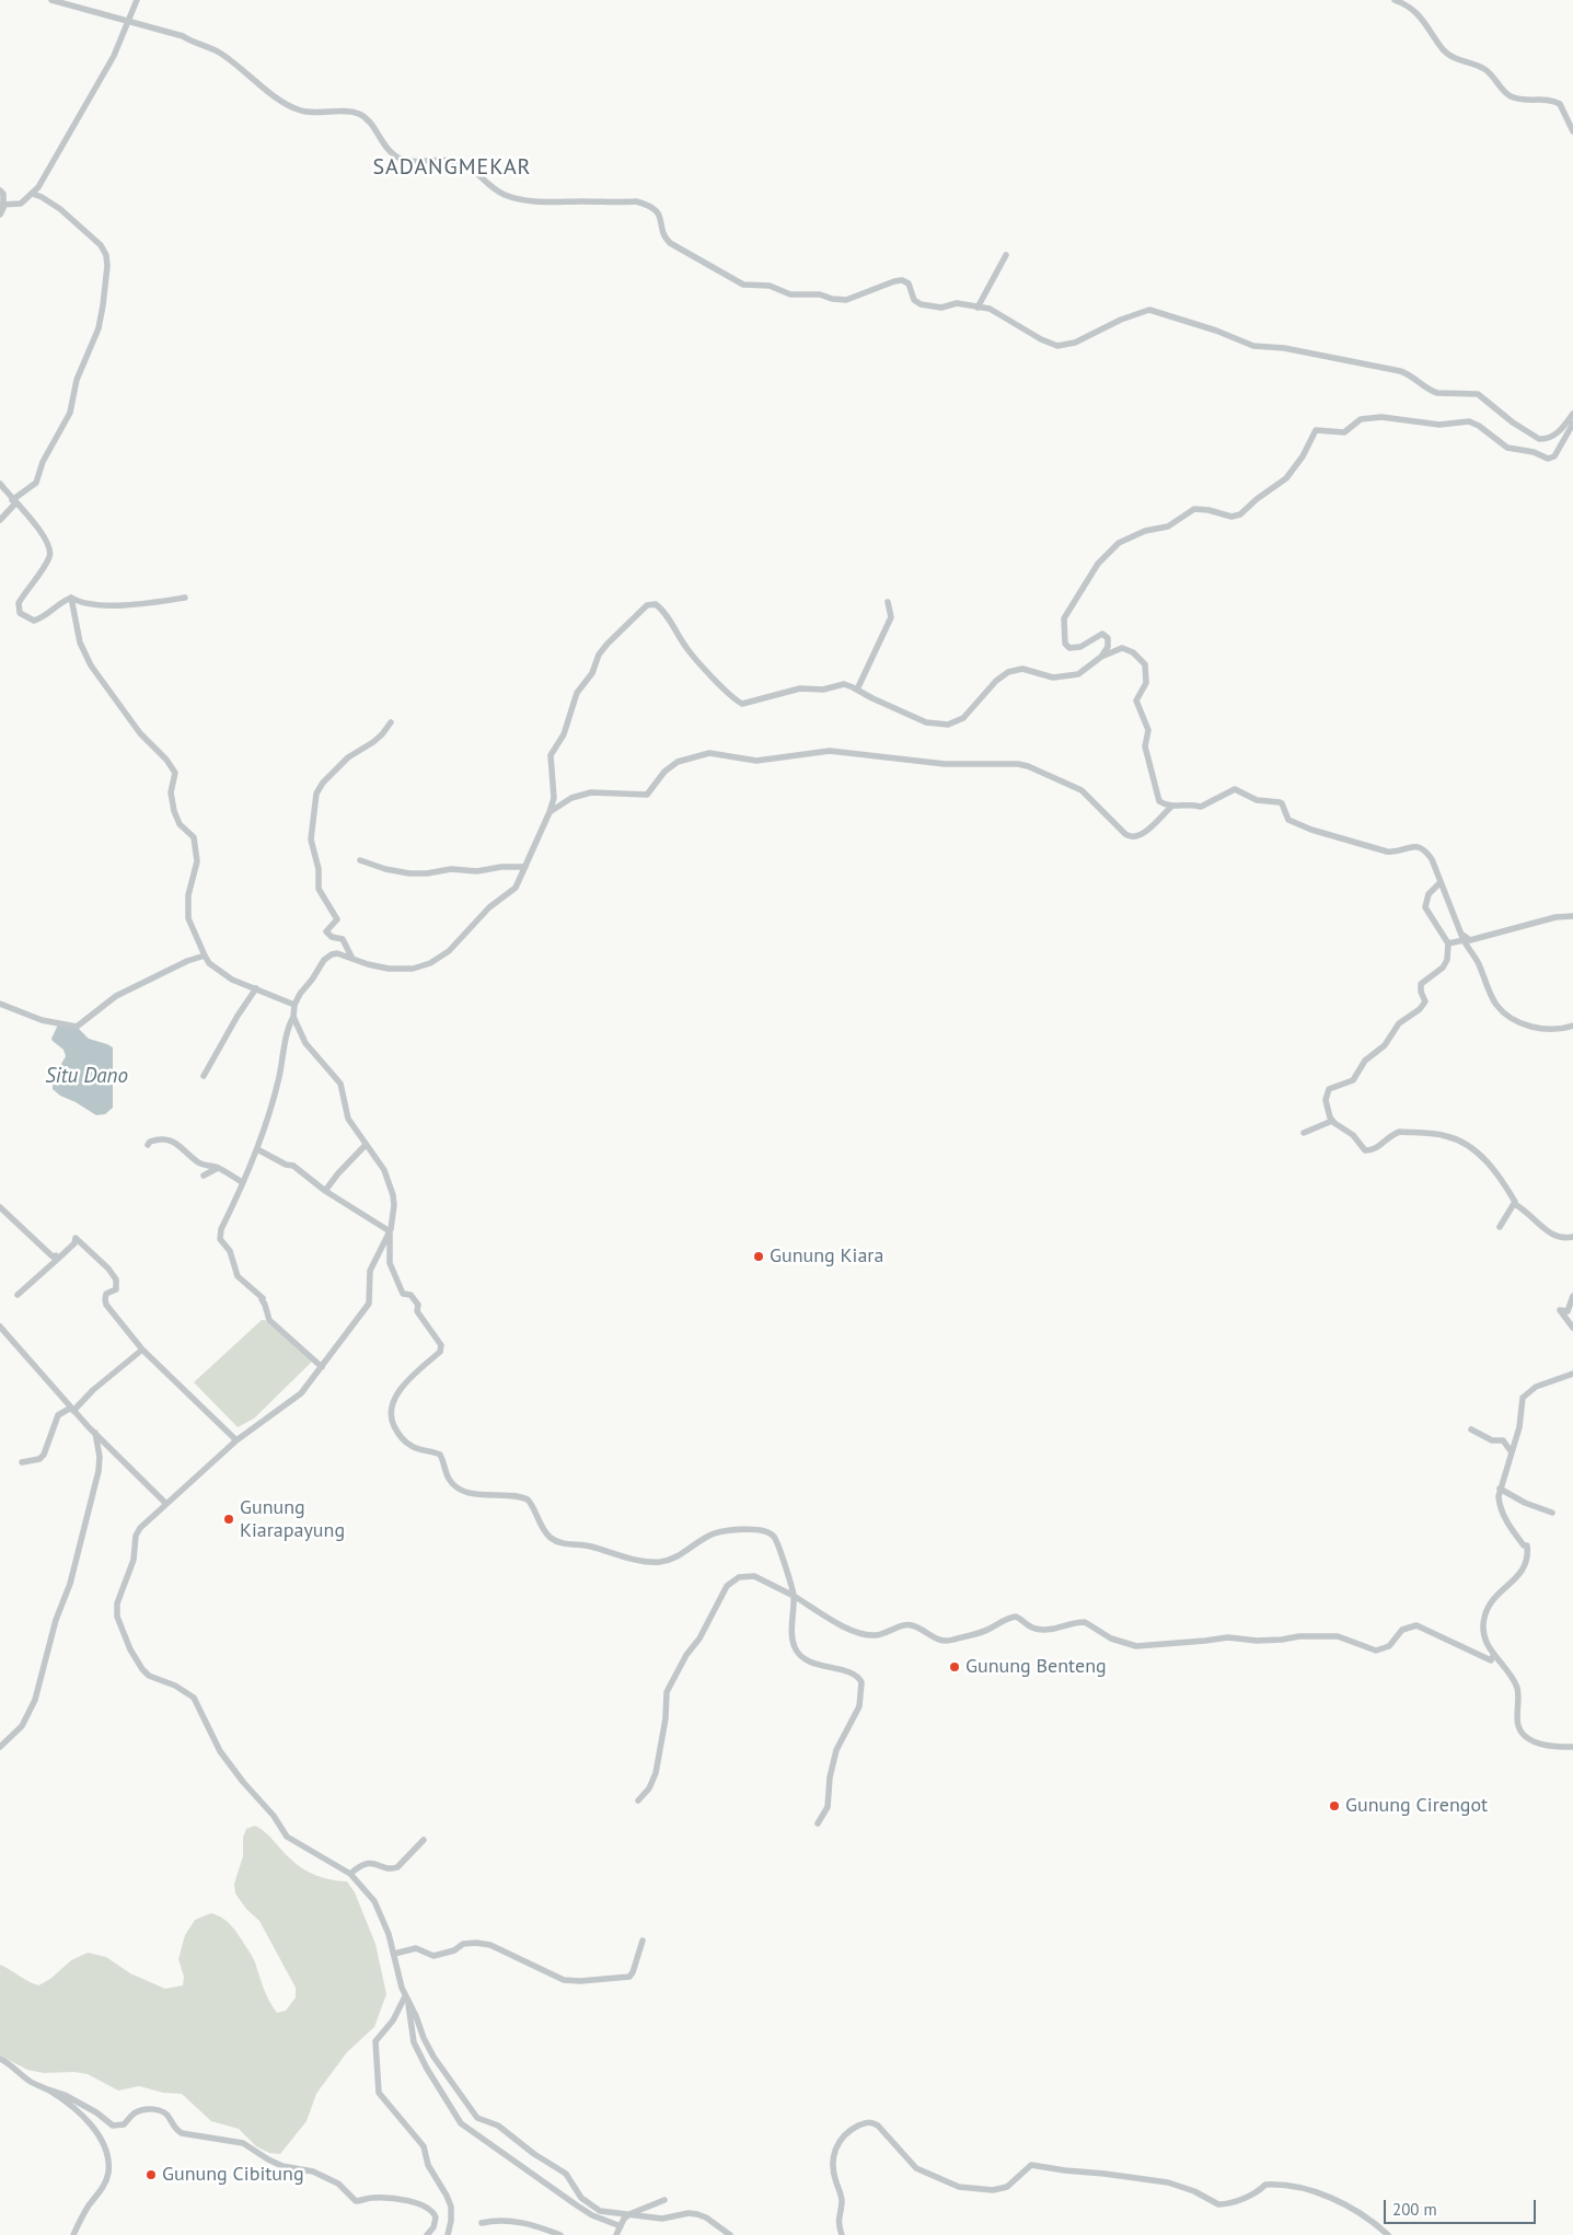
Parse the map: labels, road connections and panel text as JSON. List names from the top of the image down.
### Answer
{
  "districts": ["SADANGMEKAR"],
  "water": ["Situ Dano"],
  "places": [
    "Gunung Kiara",
    "Gunung Kiarapayung",
    "Gunung Benteng",
    "Gunung Cirengot",
    "Gunung Cibitung"
  ],
  "scale_bar": "200 m"
}
